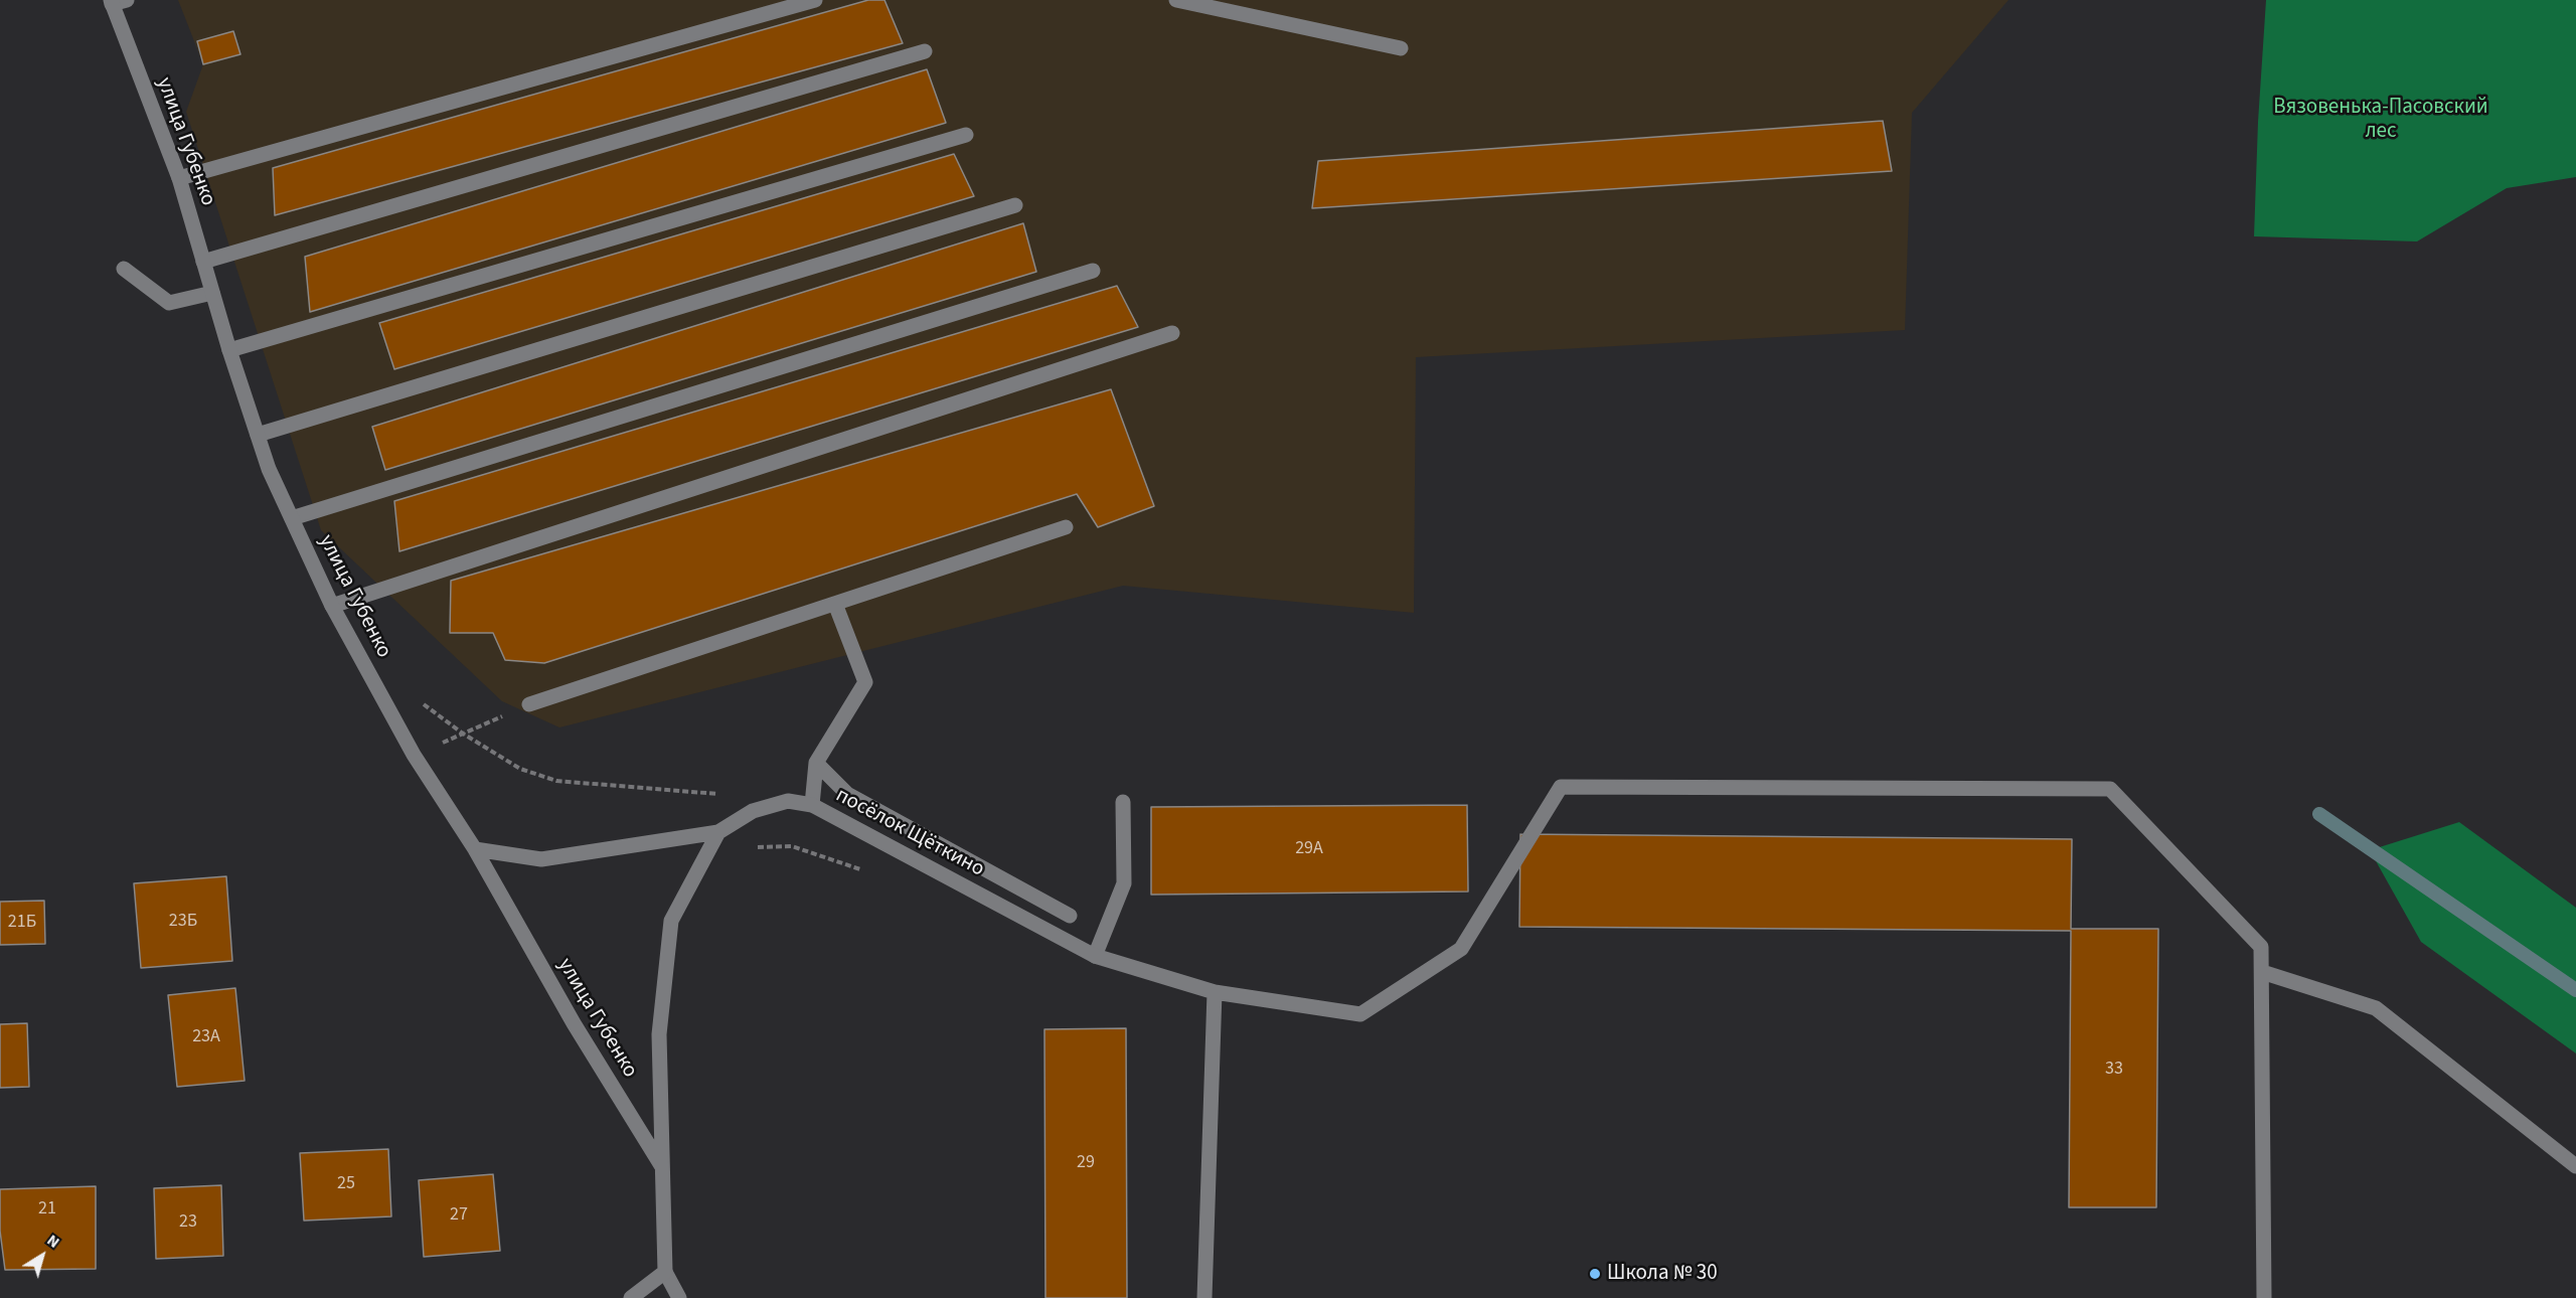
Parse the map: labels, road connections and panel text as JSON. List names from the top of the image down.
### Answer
{
  "streets": {
    "street": ["улица Губенко", "посёлок Щёткино"]
  },
  "parks": ["Вязовенька-Пасовский лес"],
  "places": ["Школа № 30"],
  "house_numbers": [
    "29А",
    "23Б",
    "21Б",
    "23А",
    "33",
    "29",
    "25",
    "21",
    "27",
    "23"
  ],
  "north": "top right"
}
